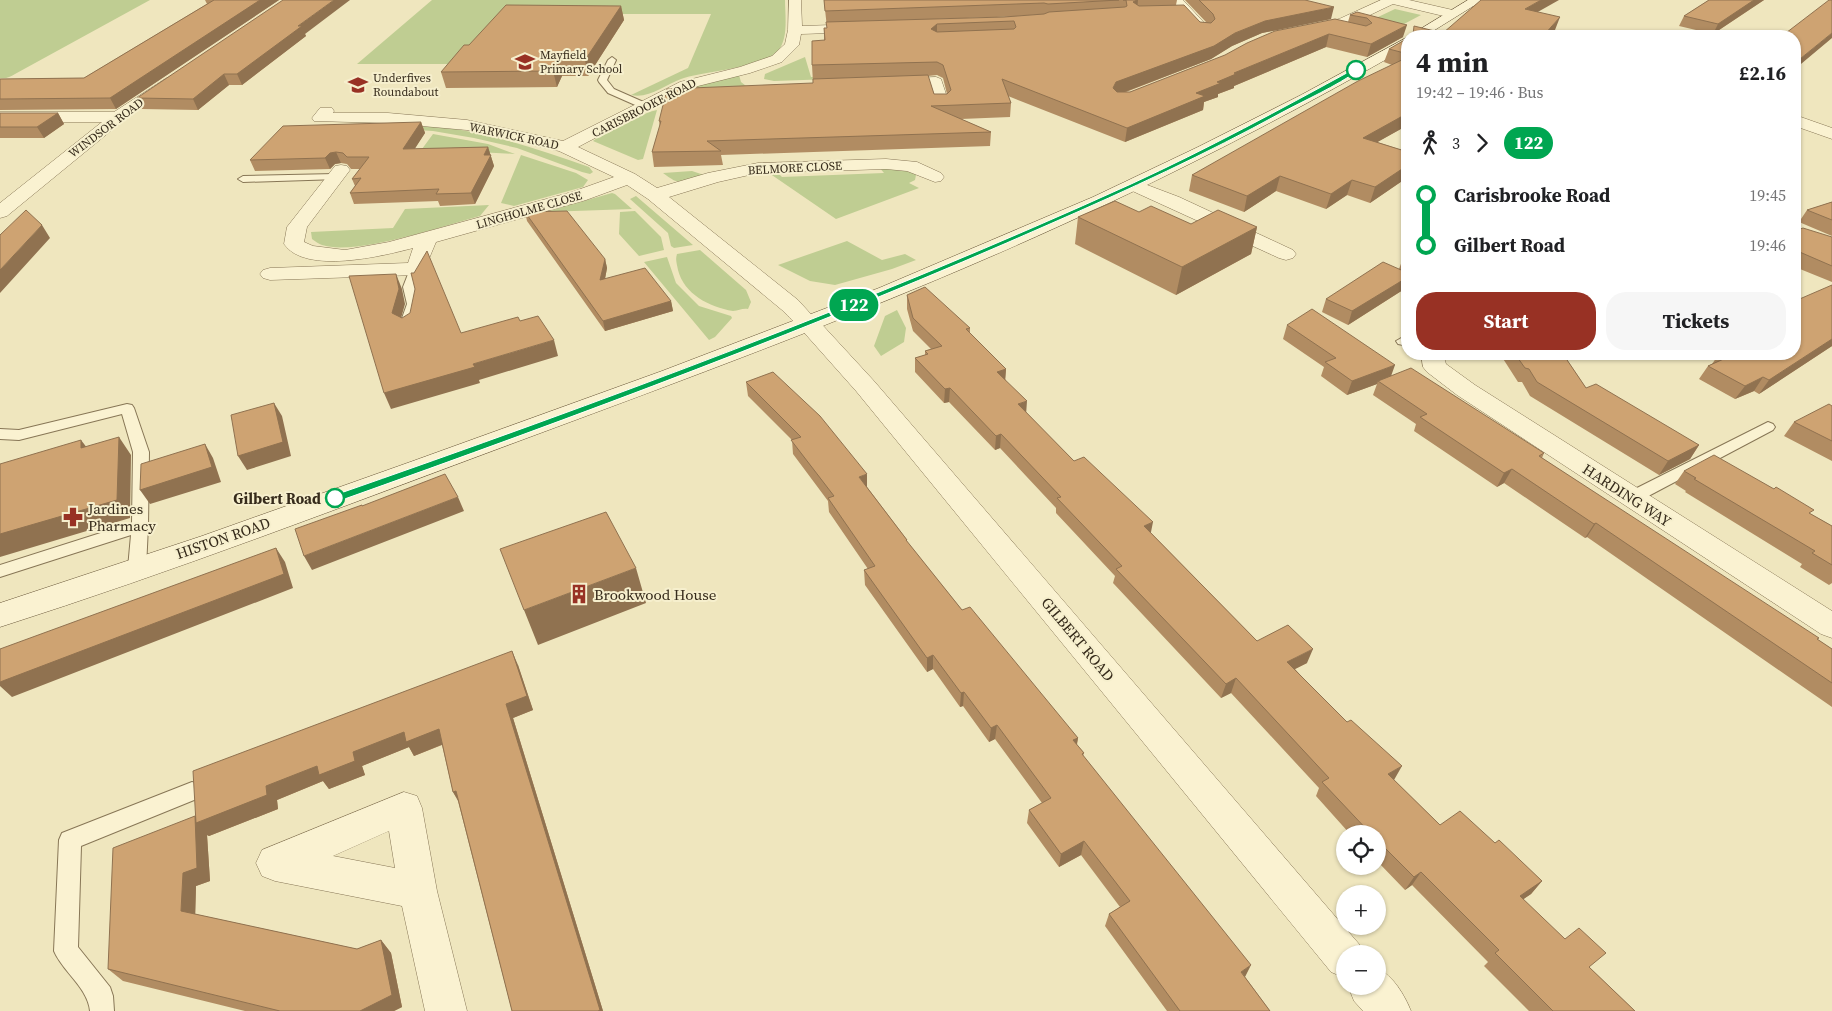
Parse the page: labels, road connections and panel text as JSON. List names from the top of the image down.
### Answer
{
  "streets": {
    "street": [
      "CARISBROOKE ROAD",
      "WINDSOR ROAD",
      "WARWICK ROAD",
      "BELMORE CLOSE",
      "LINGHOLME CLOSE",
      "HARDING WAY",
      "HISTON ROAD",
      "GILBERT ROAD"
    ]
  },
  "crossings": [
    ["CARISBROOKE ROAD", "WARWICK ROAD"],
    ["WARWICK ROAD", "BELMORE CLOSE"],
    ["WARWICK ROAD", "LINGHOLME CLOSE"],
    ["WARWICK ROAD", "HISTON ROAD"],
    ["WARWICK ROAD", "GILBERT ROAD"],
    ["HISTON ROAD", "GILBERT ROAD"]
  ],
  "places": {
    "school or university": ["Mayfield Primary School", "Underfives Roundabout"],
    "other": ["Gilbert Road"],
    "pharmacy": ["Jardines Pharmacy"],
    "building": ["Brookwood House"]
  },
  "lines": ["bus line 122"],
  "page": {
    "on_map": "122",
    "heading": ["4 min", "19:42 – 19:46 · Bus", "£2.16"],
    "legs": ["3", "122"],
    "list": [
      {
        "name": "Carisbrooke Road",
        "value": "19:45"
      },
      {
        "name": "Gilbert Road",
        "value": "19:46"
      }
    ],
    "buttons": ["Start", "Tickets"],
    "map_buttons": ["+", "−"]
  }
}
